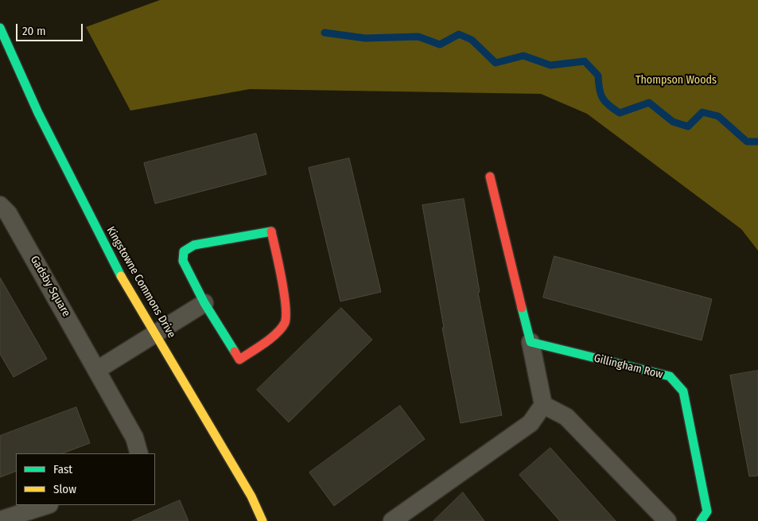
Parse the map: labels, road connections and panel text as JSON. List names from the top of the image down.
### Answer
{
  "streets": {
    "street": ["Kingstowne Commons Drive", "Gadsby Square", "Gillingham Row"]
  },
  "parks": ["Thompson Woods"],
  "legend": ["Fast", "Slow"],
  "scale_bar": "20 m"
}
